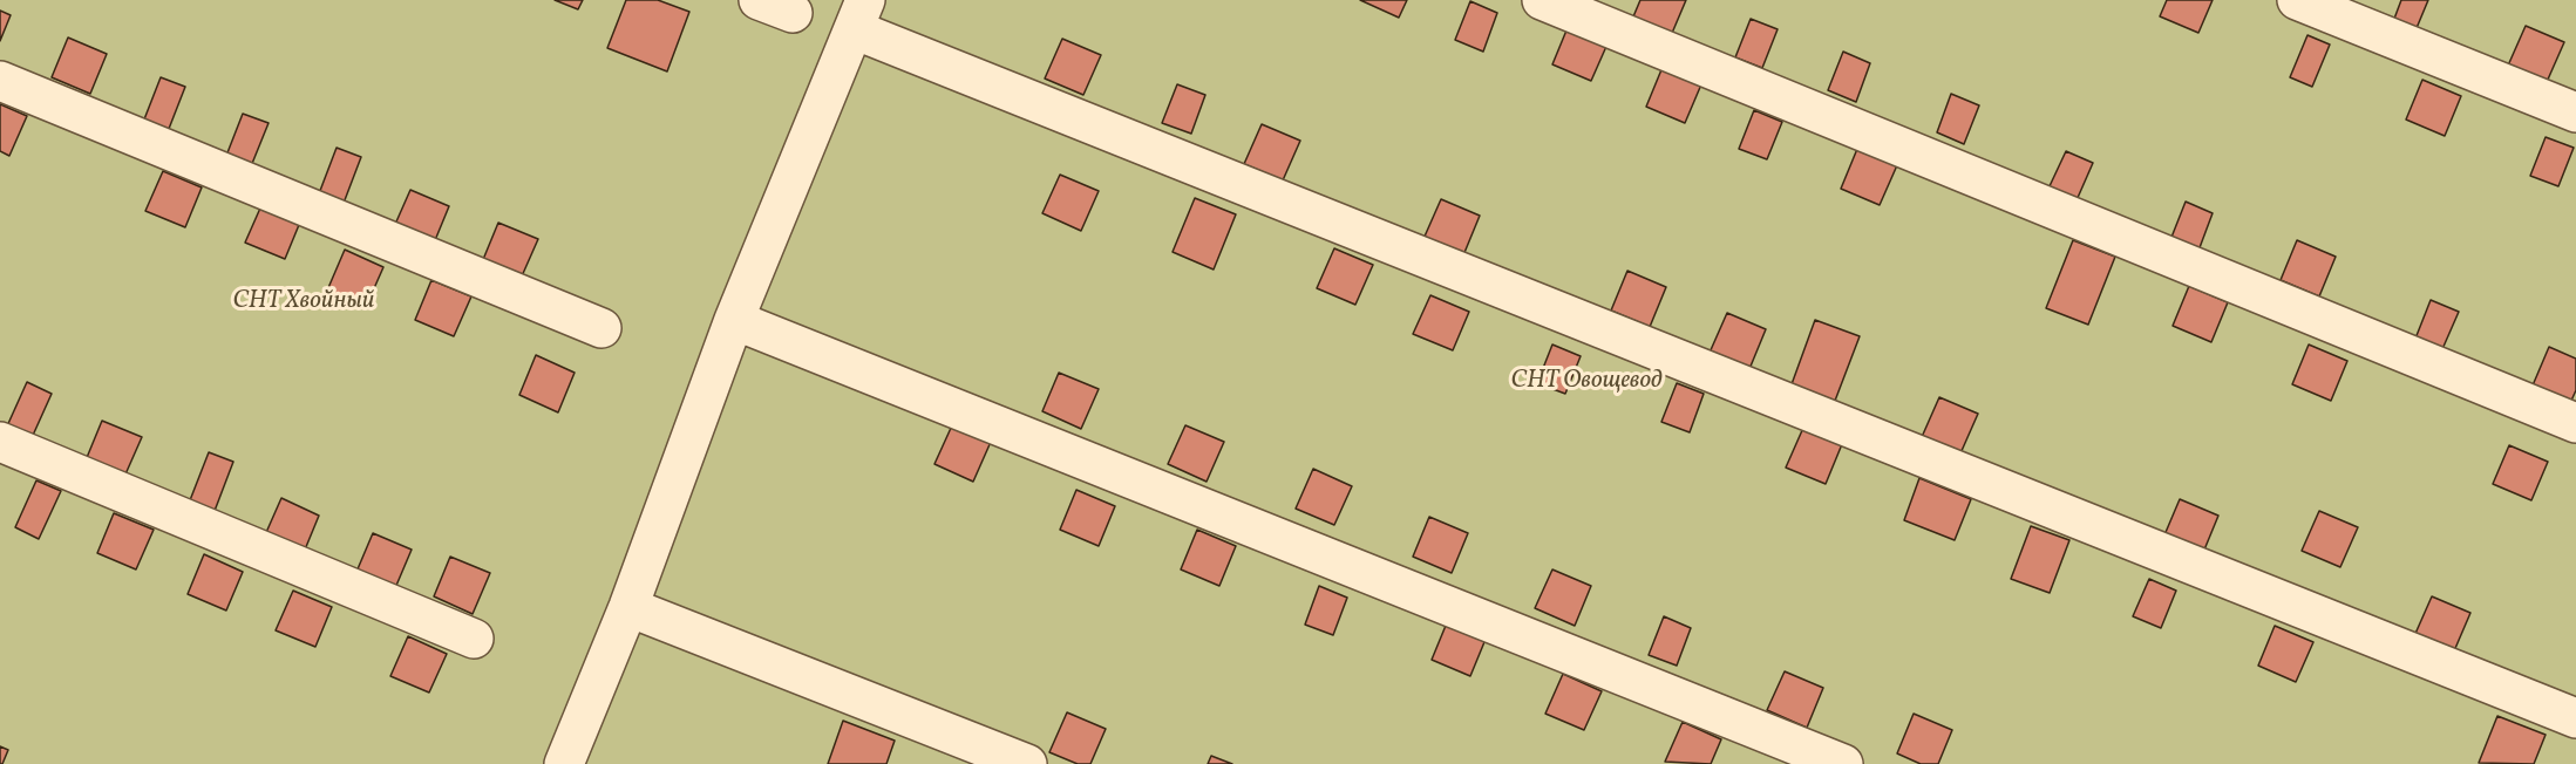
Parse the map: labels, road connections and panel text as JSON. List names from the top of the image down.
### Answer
{
  "parks": ["СНТ Хвойный", "СНТ Овощевод"]
}
